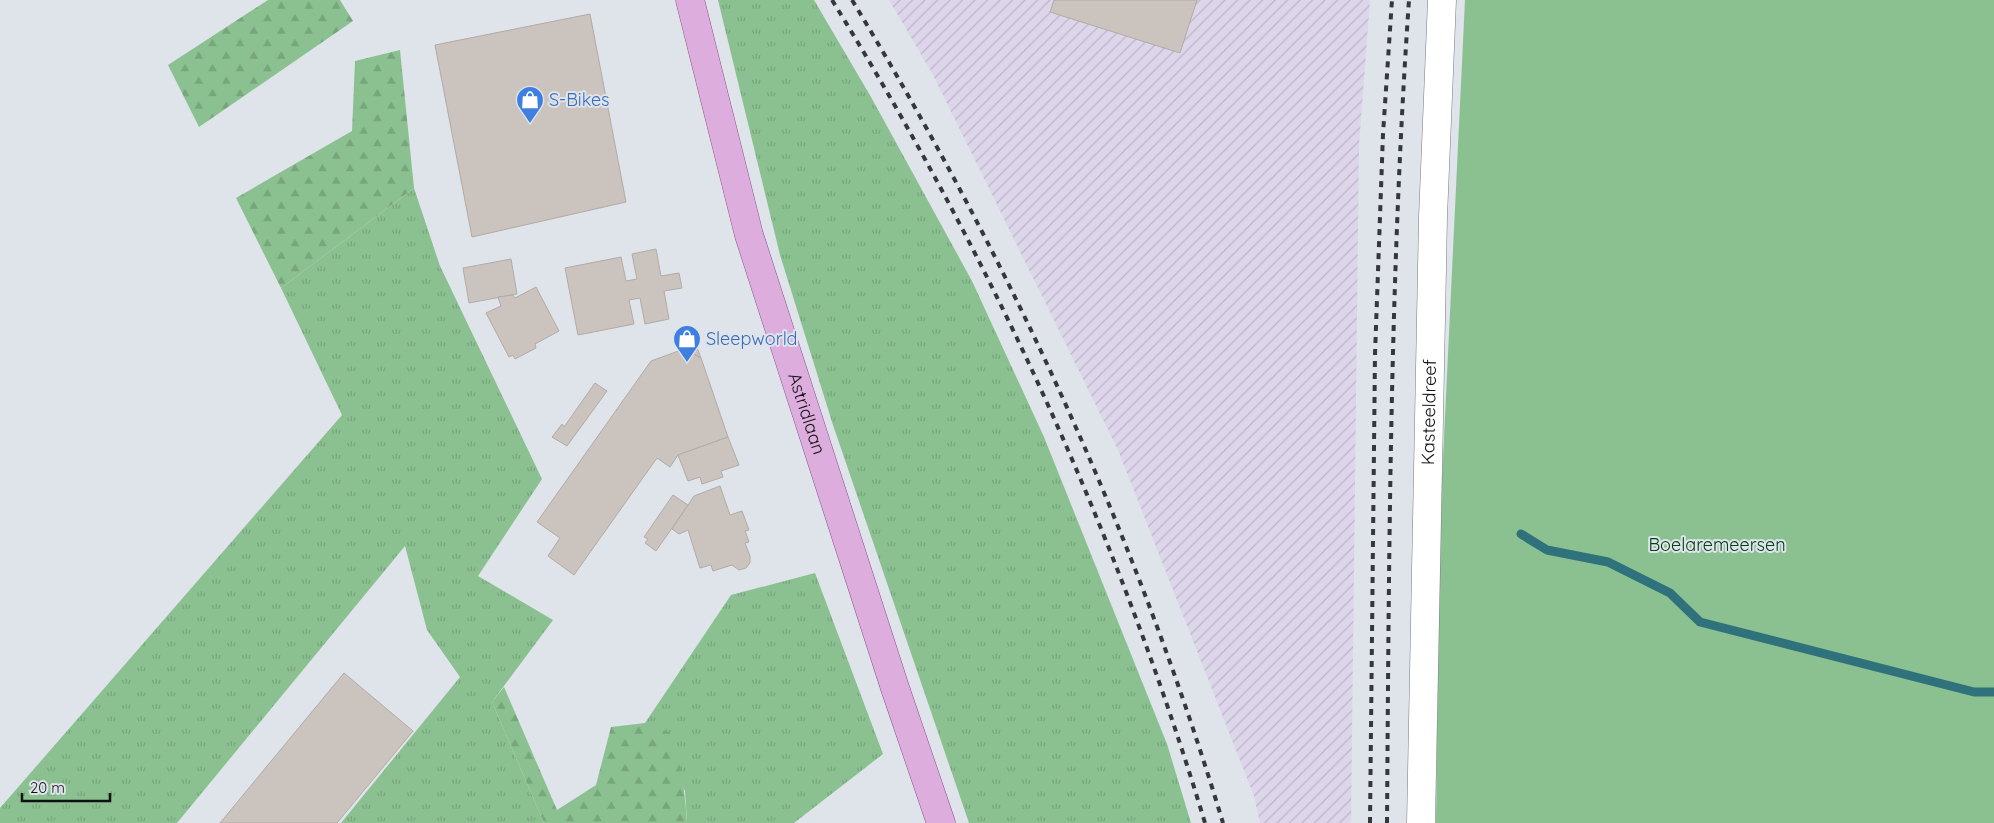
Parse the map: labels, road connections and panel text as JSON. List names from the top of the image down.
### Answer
{
  "streets": {
    "main road": ["Astridlaan"],
    "street": ["Kasteeldreef"]
  },
  "parks": ["Boelaremeersen"],
  "places": {
    "shop": ["S-Bikes", "Sleepworld"]
  },
  "scale_bar": "20 m"
}
